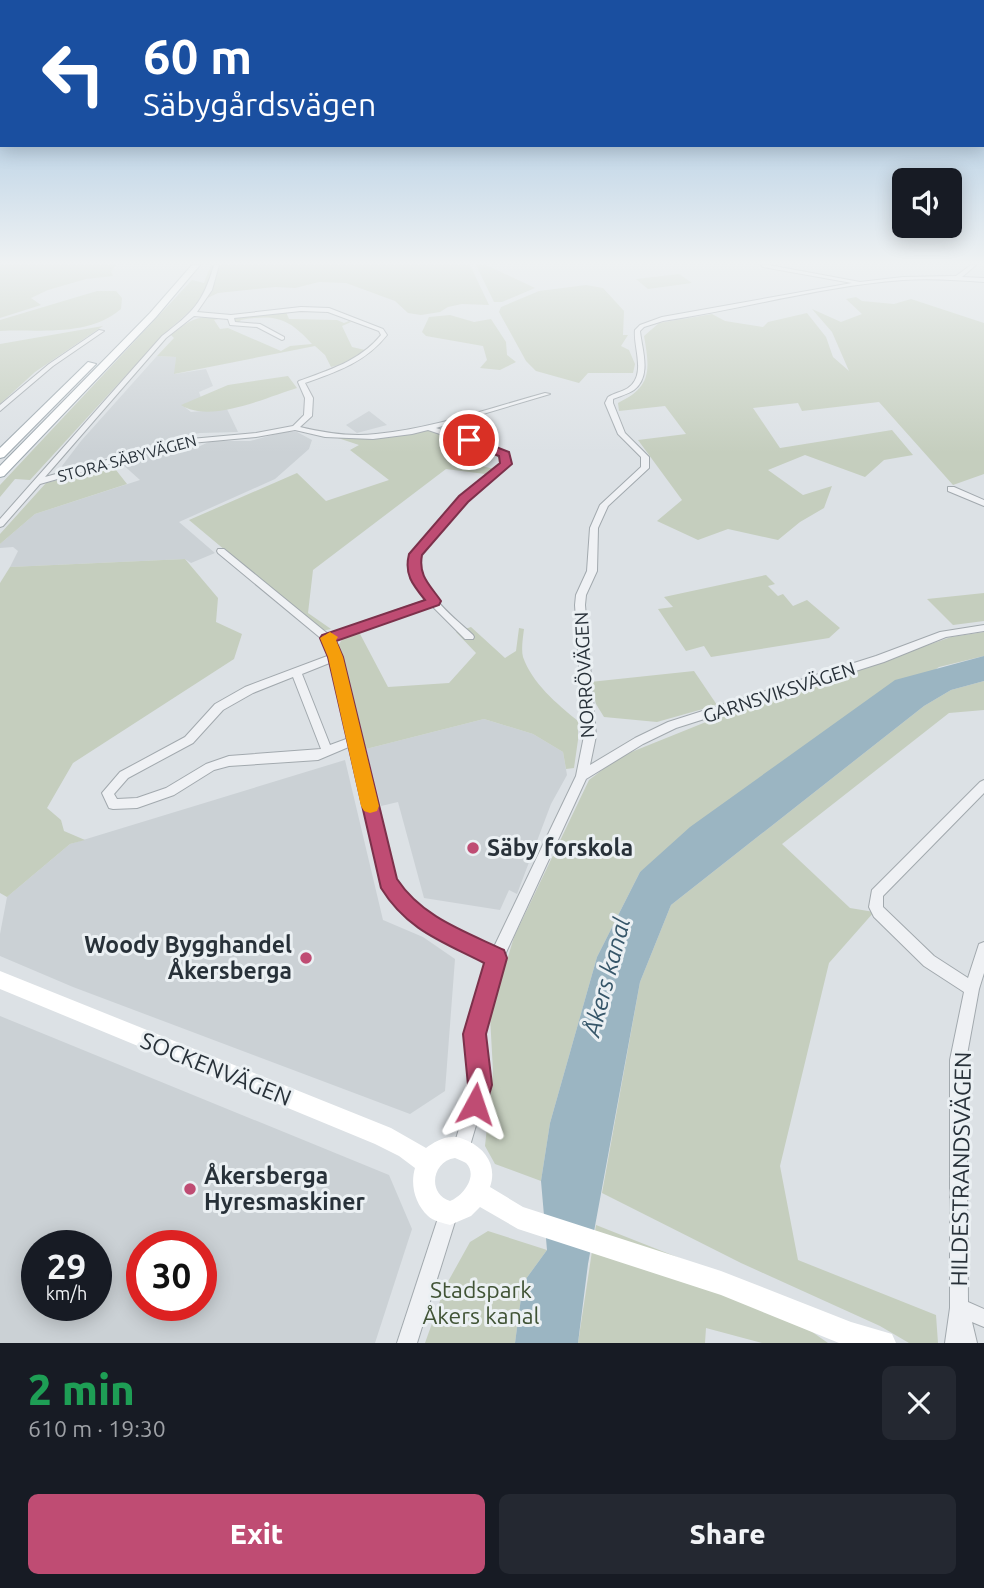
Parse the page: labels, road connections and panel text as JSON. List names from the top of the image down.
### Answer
{
  "streets": {
    "street": [
      "STORA SÄBYVÄGEN",
      "NORRÖVÄGEN",
      "GARNSVIKSVÄGEN",
      "SOCKENVÄGEN",
      "HILDESTRANDSVÄGEN"
    ]
  },
  "crossings": [
    ["NORRÖVÄGEN", "GARNSVIKSVÄGEN"],
    ["NORRÖVÄGEN", "SOCKENVÄGEN"]
  ],
  "water": ["Åkers kanal"],
  "parks": ["Stadspark Åkers kanal"],
  "places": ["Säby forskola", "Woody Bygghandel Åkersberga", "Åkersberga Hyresmaskiner"],
  "page": {
    "turn": ["60 m", "Säbygårdsvägen"],
    "speed": "29 km/h",
    "limit": "30",
    "heading": ["2 min", "610 m · 19:30"],
    "buttons": ["Exit", "Share"]
  }
}
